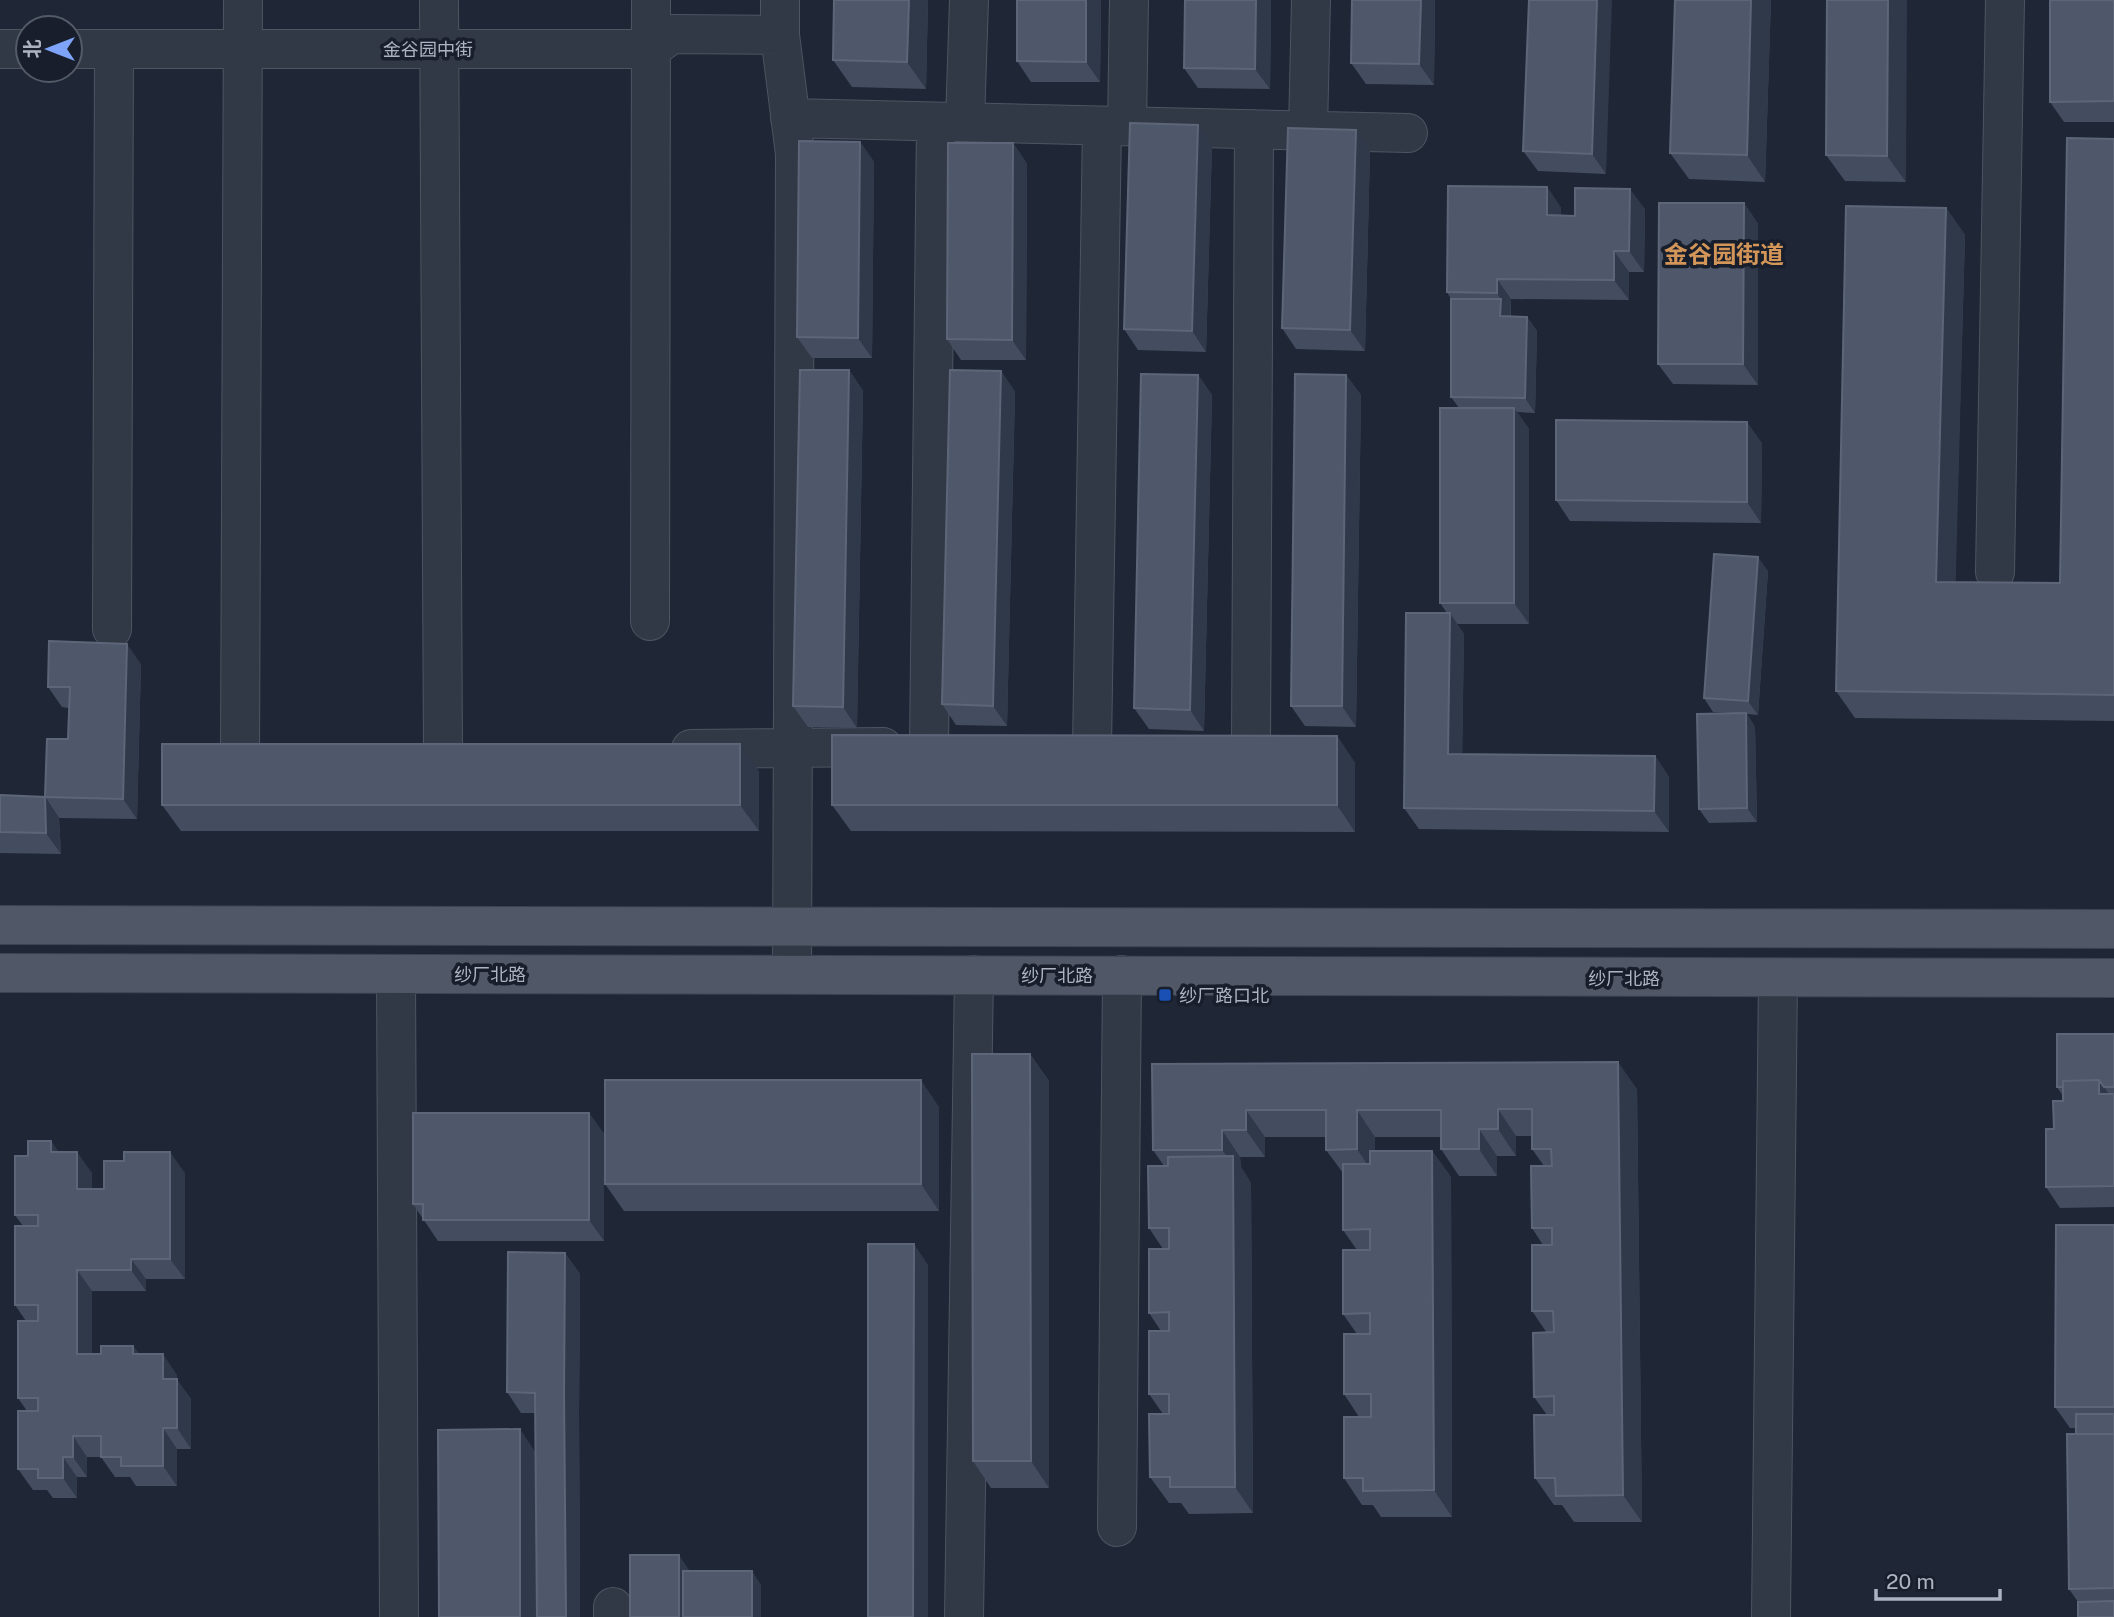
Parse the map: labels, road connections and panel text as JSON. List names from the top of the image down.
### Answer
{
  "streets": {
    "main road": ["纱厂北路"],
    "street": ["金谷园中街"]
  },
  "districts": ["金谷园街道"],
  "places": {
    "transit": ["纱厂路口北"]
  },
  "scale_bar": "20 m",
  "north": "left"
}
